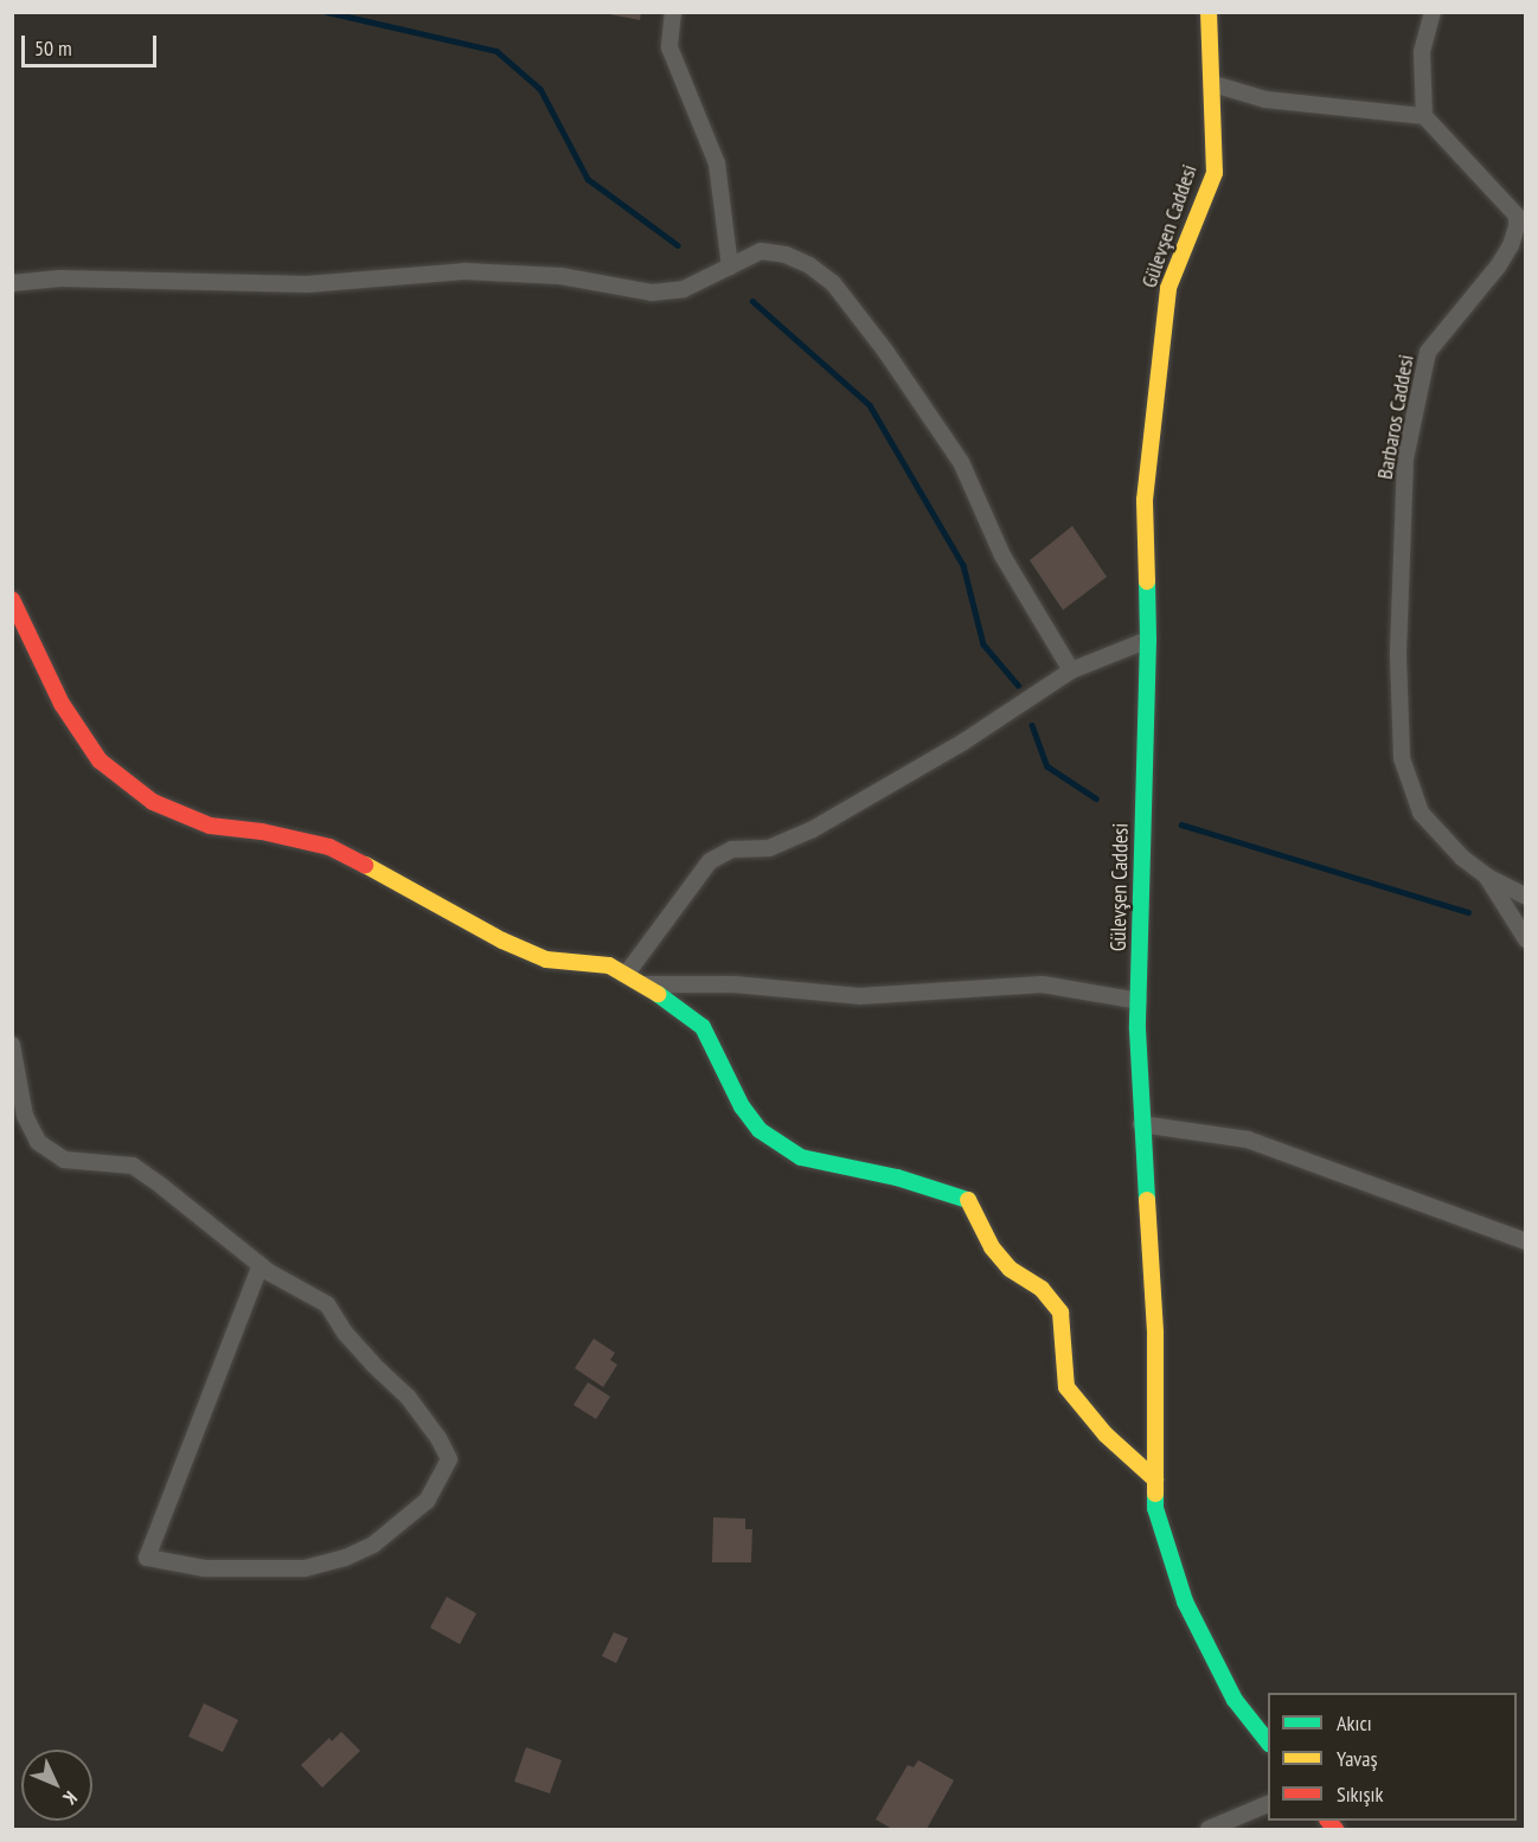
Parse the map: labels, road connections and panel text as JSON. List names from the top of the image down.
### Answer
{
  "streets": {
    "street": ["Gülevşen Caddesi", "Barbaros Caddesi"]
  },
  "legend": ["Akıcı", "Yavaş", "Sıkışık"],
  "scale_bar": "50 m",
  "north": "bottom right"
}
